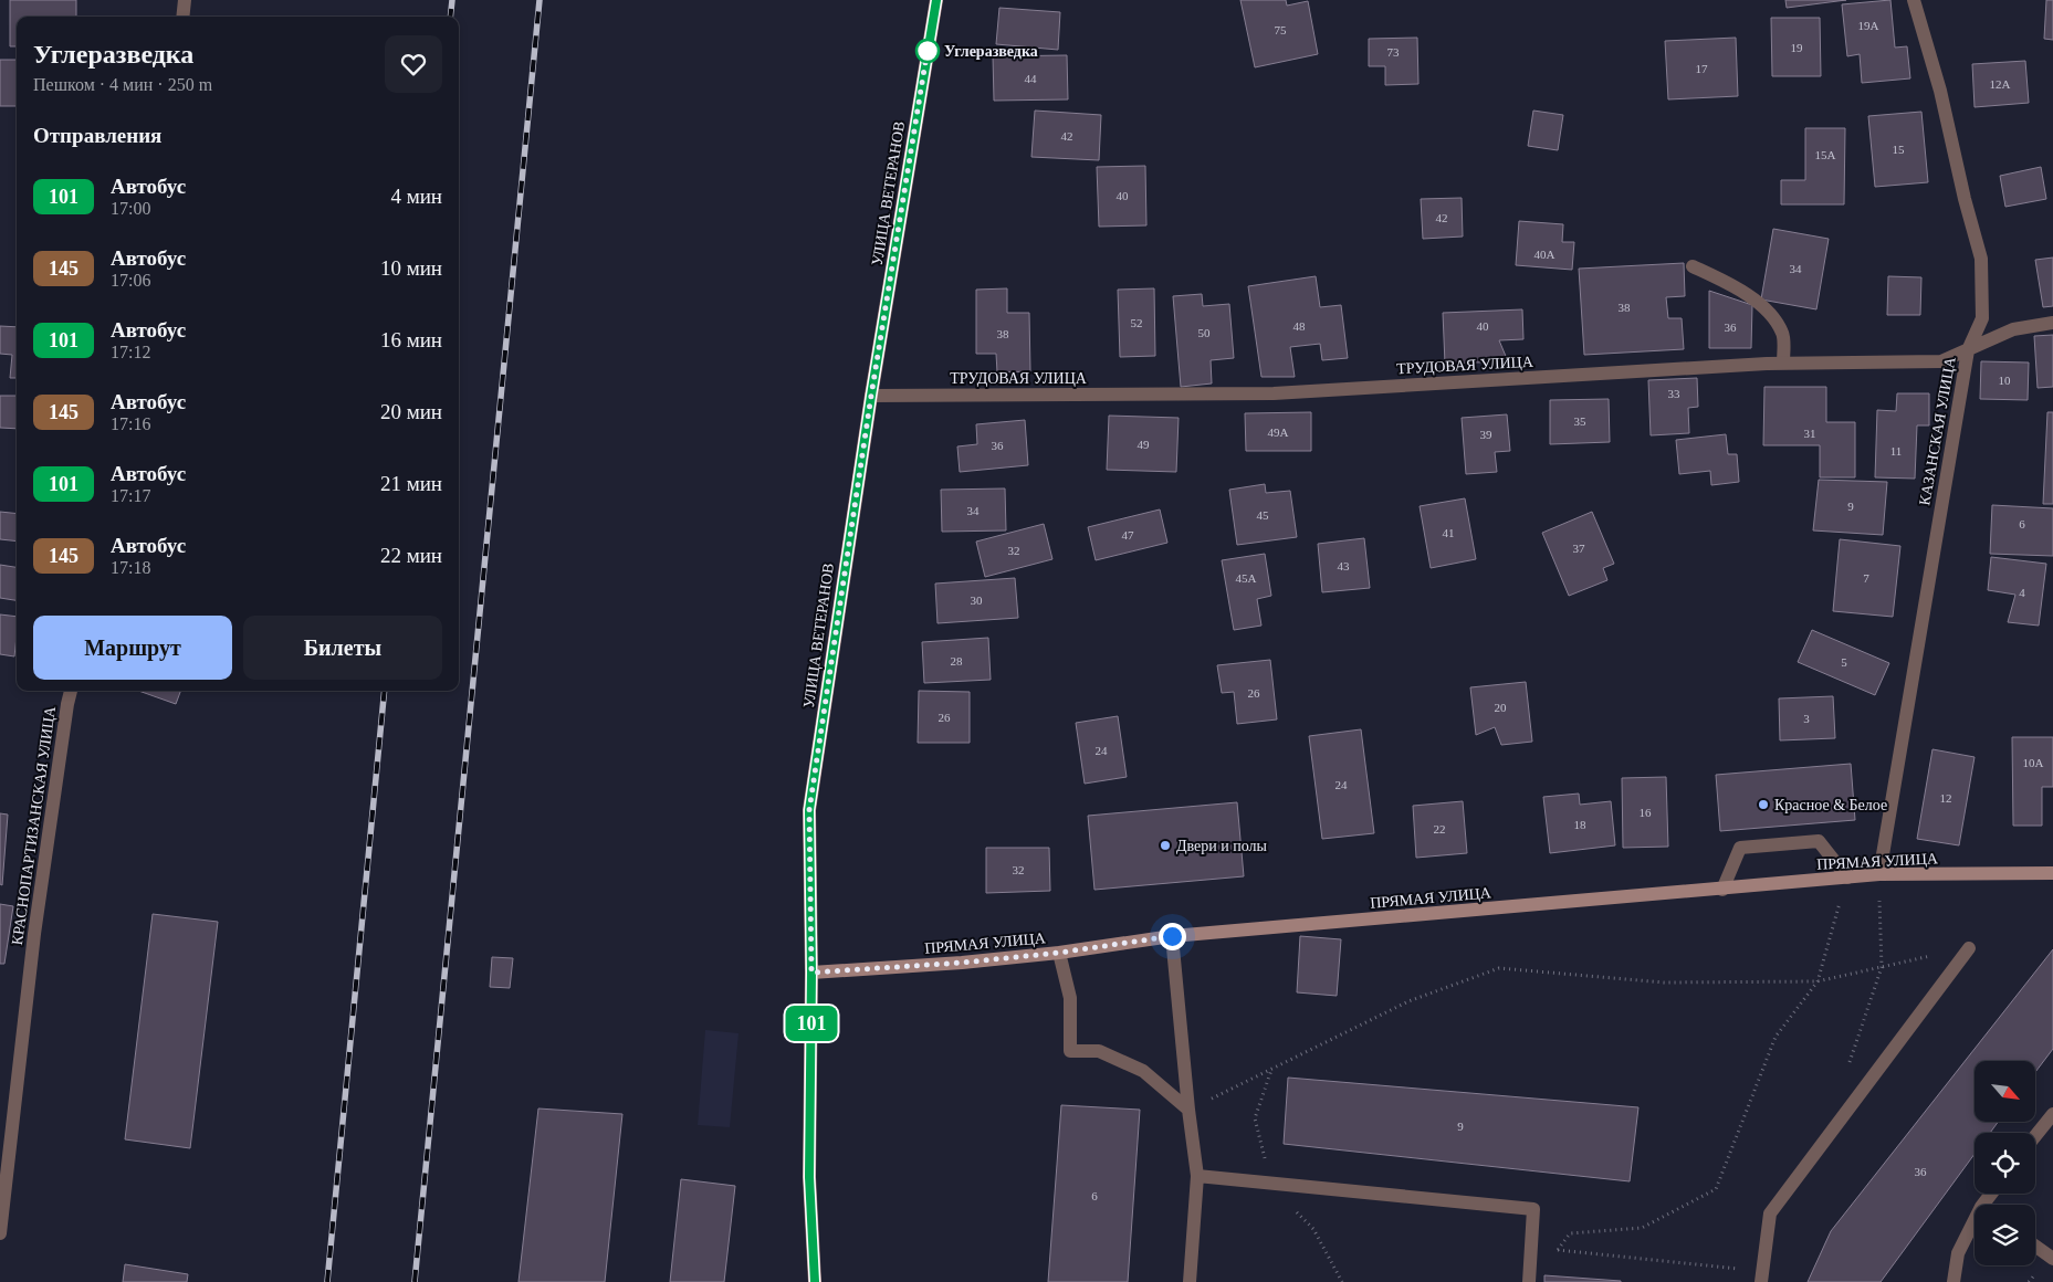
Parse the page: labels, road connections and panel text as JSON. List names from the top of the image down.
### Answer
{
  "streets": {
    "main road": ["УЛИЦА ВЕТЕРАНОВ", "ПРЯМАЯ УЛИЦА"],
    "street": ["ТРУДОВАЯ УЛИЦА", "КАЗАНСКАЯ УЛИЦА", "КРАСНОПАРТИЗАНСКАЯ УЛИЦА"]
  },
  "crossings": [
    ["УЛИЦА ВЕТЕРАНОВ", "ТРУДОВАЯ УЛИЦА"],
    ["УЛИЦА ВЕТЕРАНОВ", "ПРЯМАЯ УЛИЦА"],
    ["ТРУДОВАЯ УЛИЦА", "КАЗАНСКАЯ УЛИЦА"],
    ["КАЗАНСКАЯ УЛИЦА", "ПРЯМАЯ УЛИЦА"]
  ],
  "places": ["Углеразведка", "Красное & Белое", "Двери и полы"],
  "lines": ["bus line 101"],
  "house_numbers": [
    "19А",
    "75",
    "19",
    "73",
    "17",
    "44",
    "12А",
    "42",
    "15",
    "15А",
    "40",
    "42",
    "40А",
    "34",
    "38",
    "52",
    "48",
    "40",
    "36",
    "50",
    "38",
    "10",
    "33",
    "35",
    "49А",
    "31",
    "39",
    "49",
    "36",
    "11",
    "9",
    "34",
    "45",
    "6",
    "41",
    "47",
    "37",
    "32",
    "43",
    "45А",
    "7",
    "4",
    "30",
    "28",
    "5",
    "26",
    "20",
    "26",
    "3",
    "24",
    "10А",
    "24",
    "12",
    "16",
    "18",
    "22",
    "32",
    "9",
    "36",
    "6"
  ],
  "north": "bottom right",
  "page": {
    "on_map": "101",
    "heading": [
      ["Углеразведка", "Пешком · 4 мин · 250 m"],
      "Отправления"
    ],
    "list": [
      {
        "mark": "101",
        "name": "Автобус",
        "note": "17:00",
        "value": "4 мин"
      },
      {
        "mark": "145",
        "name": "Автобус",
        "note": "17:06",
        "value": "10 мин"
      },
      {
        "mark": "101",
        "name": "Автобус",
        "note": "17:12",
        "value": "16 мин"
      },
      {
        "mark": "145",
        "name": "Автобус",
        "note": "17:16",
        "value": "20 мин"
      },
      {
        "mark": "101",
        "name": "Автобус",
        "note": "17:17",
        "value": "21 мин"
      },
      {
        "mark": "145",
        "name": "Автобус",
        "note": "17:18",
        "value": "22 мин"
      }
    ],
    "buttons": ["Маршрут", "Билеты"]
  }
}
